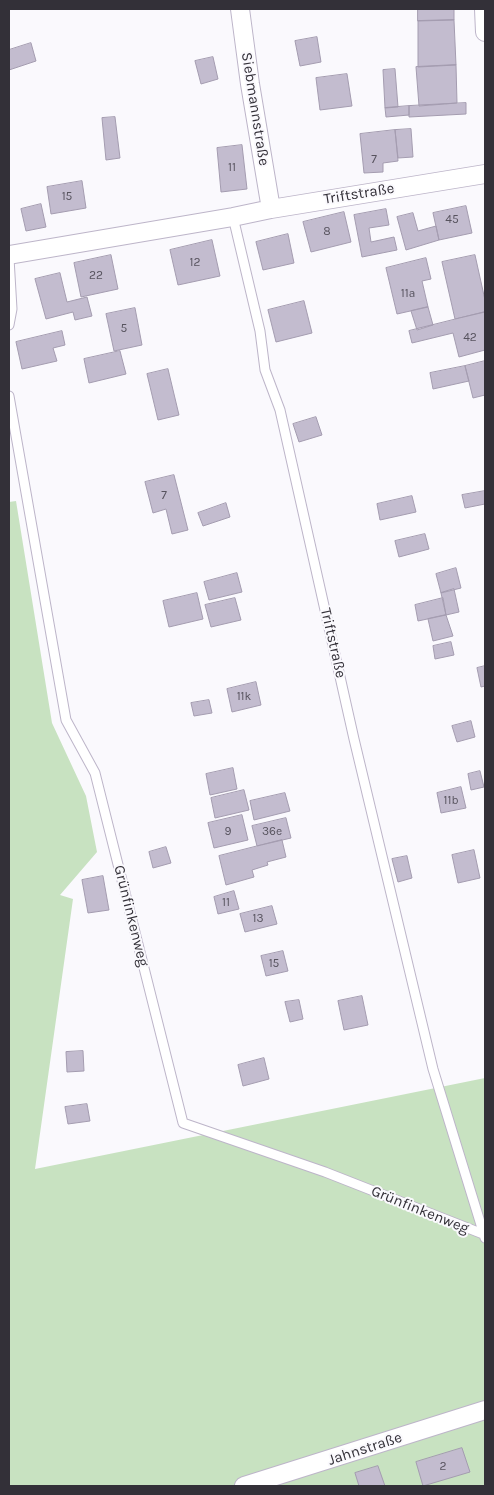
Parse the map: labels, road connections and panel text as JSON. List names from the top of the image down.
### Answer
{
  "streets": {
    "street": ["Siebmannstraße", "Triftstraße", "Jahnstraße"],
    "lane": ["Grünfinkenweg"]
  },
  "crossings": [
    ["Siebmannstraße", "Triftstraße"],
    ["Triftstraße", "Grünfinkenweg"]
  ],
  "house_numbers": [
    "7",
    "11",
    "15",
    "45",
    "8",
    "12",
    "22",
    "11a",
    "5",
    "42",
    "7",
    "11k",
    "11b",
    "9",
    "36e",
    "11",
    "13",
    "15",
    "2"
  ]
}
